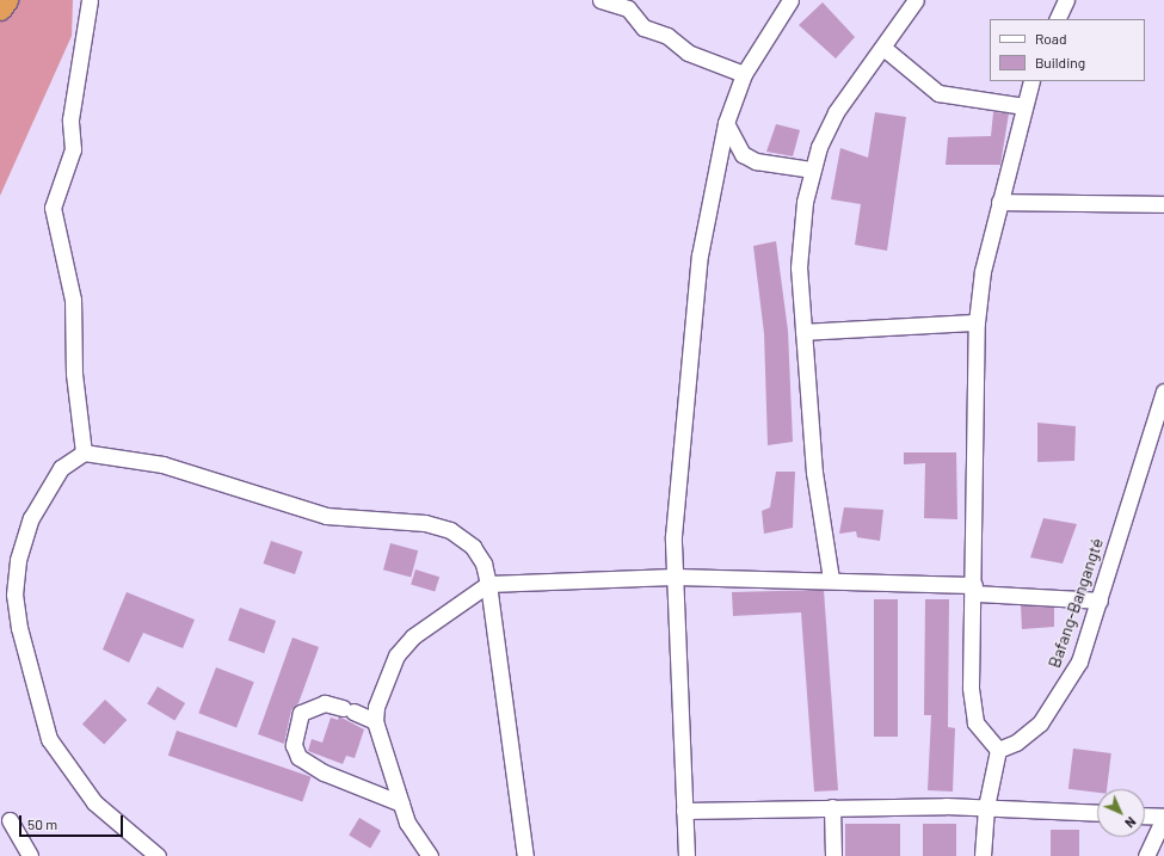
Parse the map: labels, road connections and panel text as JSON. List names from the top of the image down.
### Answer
{
  "streets": {
    "street": ["Bafang-Bangangté"]
  },
  "legend": ["Road", "Building"],
  "scale_bar": "50 m",
  "north": "bottom right"
}
